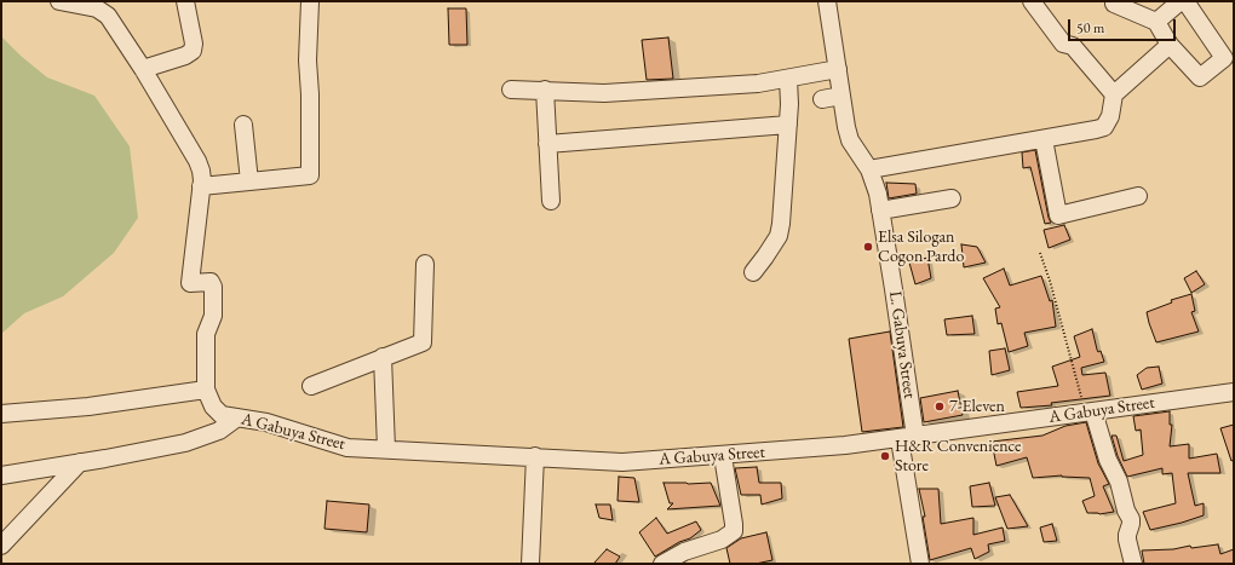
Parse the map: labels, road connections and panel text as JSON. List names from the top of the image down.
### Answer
{
  "streets": {
    "street": ["L. Gabuya Street", "A Gabuya Street"]
  },
  "crossings": [
    ["L. Gabuya Street", "A Gabuya Street"]
  ],
  "places": ["Elsa Silogan Cogon Pardo", "7-Eleven", "H&R Convenience Store"],
  "scale_bar": "50 m"
}
